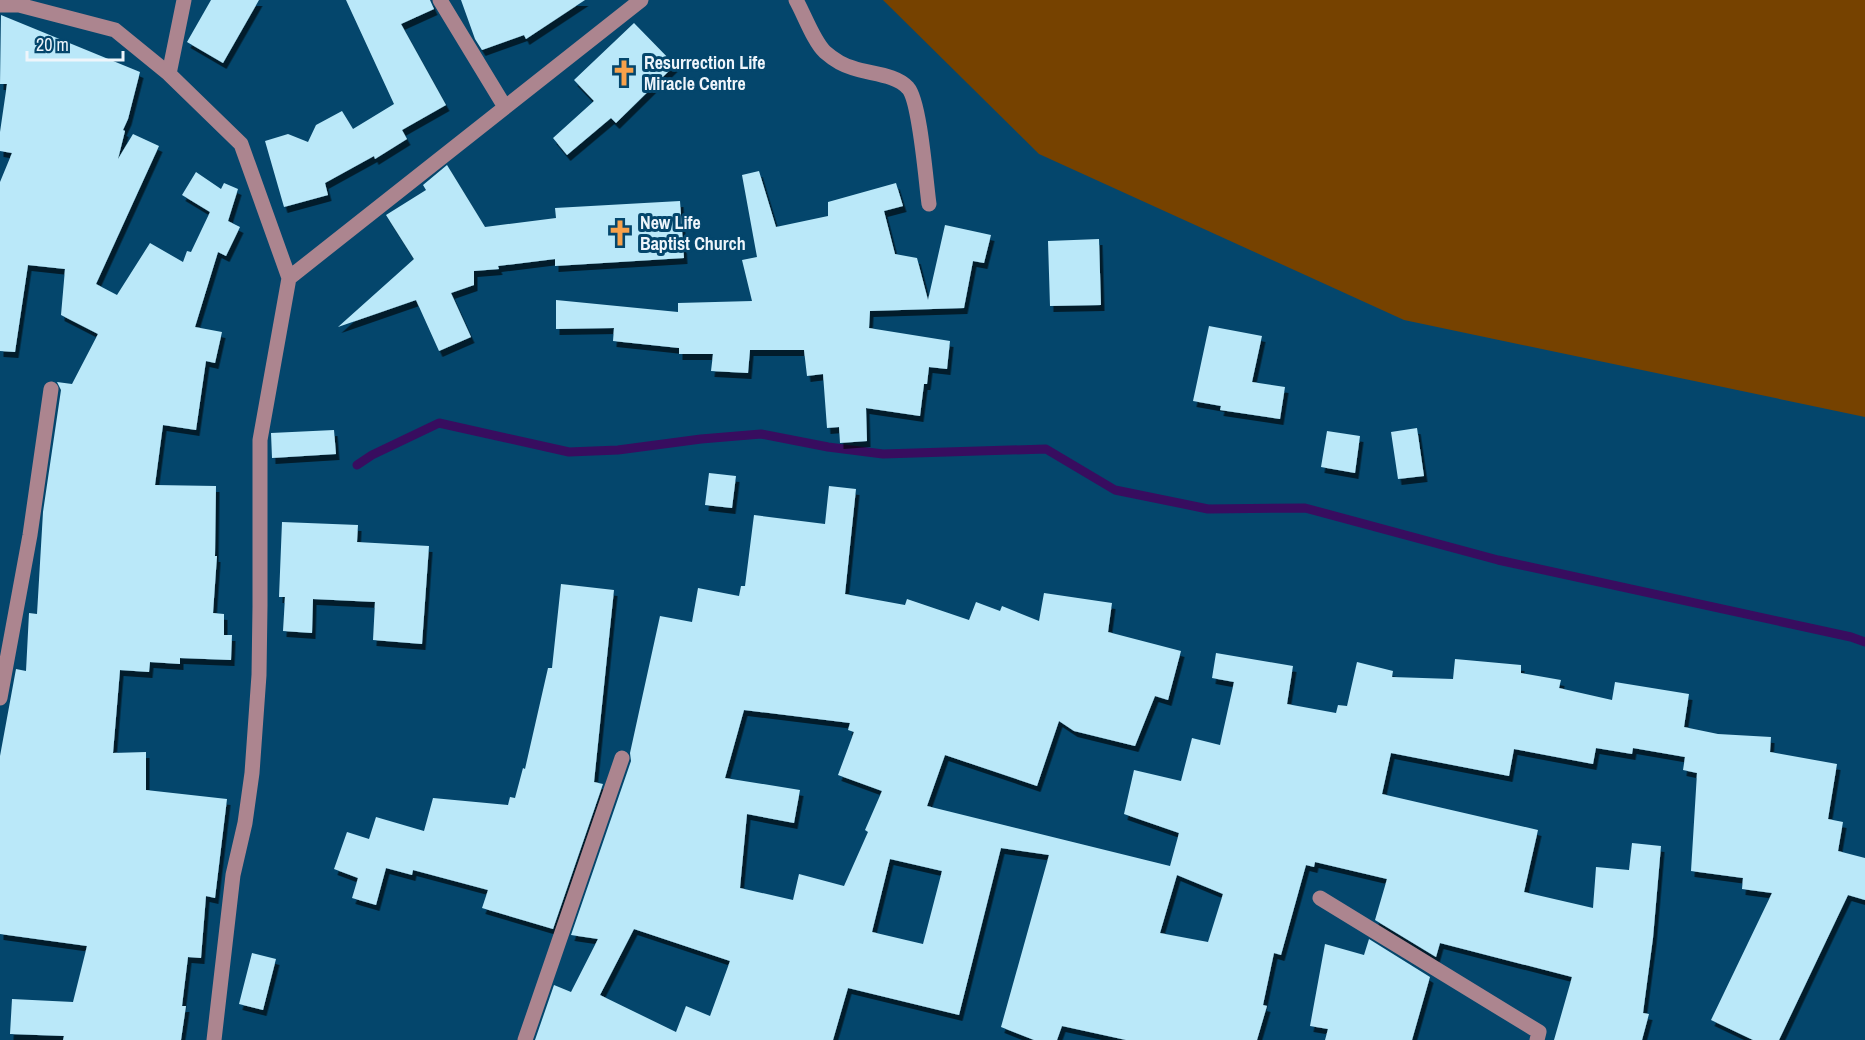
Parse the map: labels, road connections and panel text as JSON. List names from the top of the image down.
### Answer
{
  "places": {
    "church": ["Resurrection Life Miracle Centre", "New Life Baptist Church"]
  },
  "scale_bar": "20 m"
}
